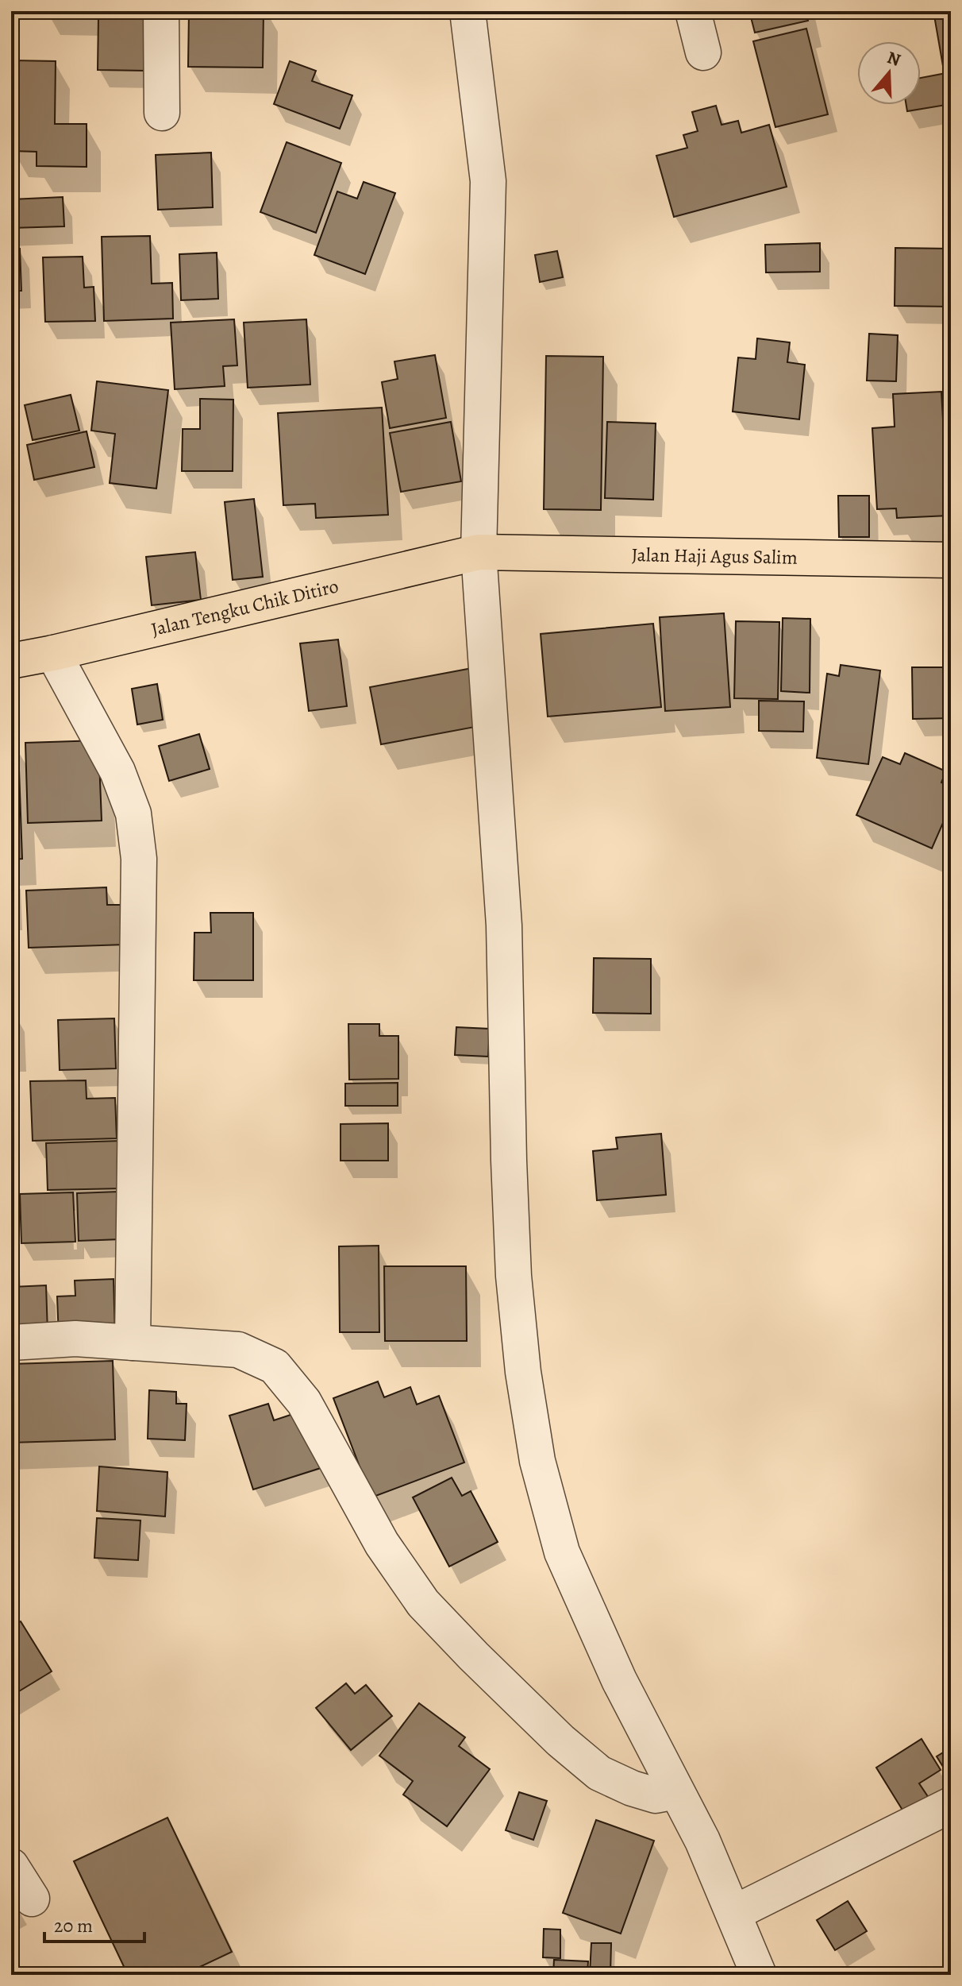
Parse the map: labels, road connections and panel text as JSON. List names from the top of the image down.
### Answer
{
  "streets": {
    "main road": ["Jalan Haji Agus Salim", "Jalan Tengku Chik Ditiro"]
  },
  "crossings": [
    ["Jalan Haji Agus Salim", "Jalan Tengku Chik Ditiro"]
  ],
  "scale_bar": "20 m",
  "north": "top"
}
